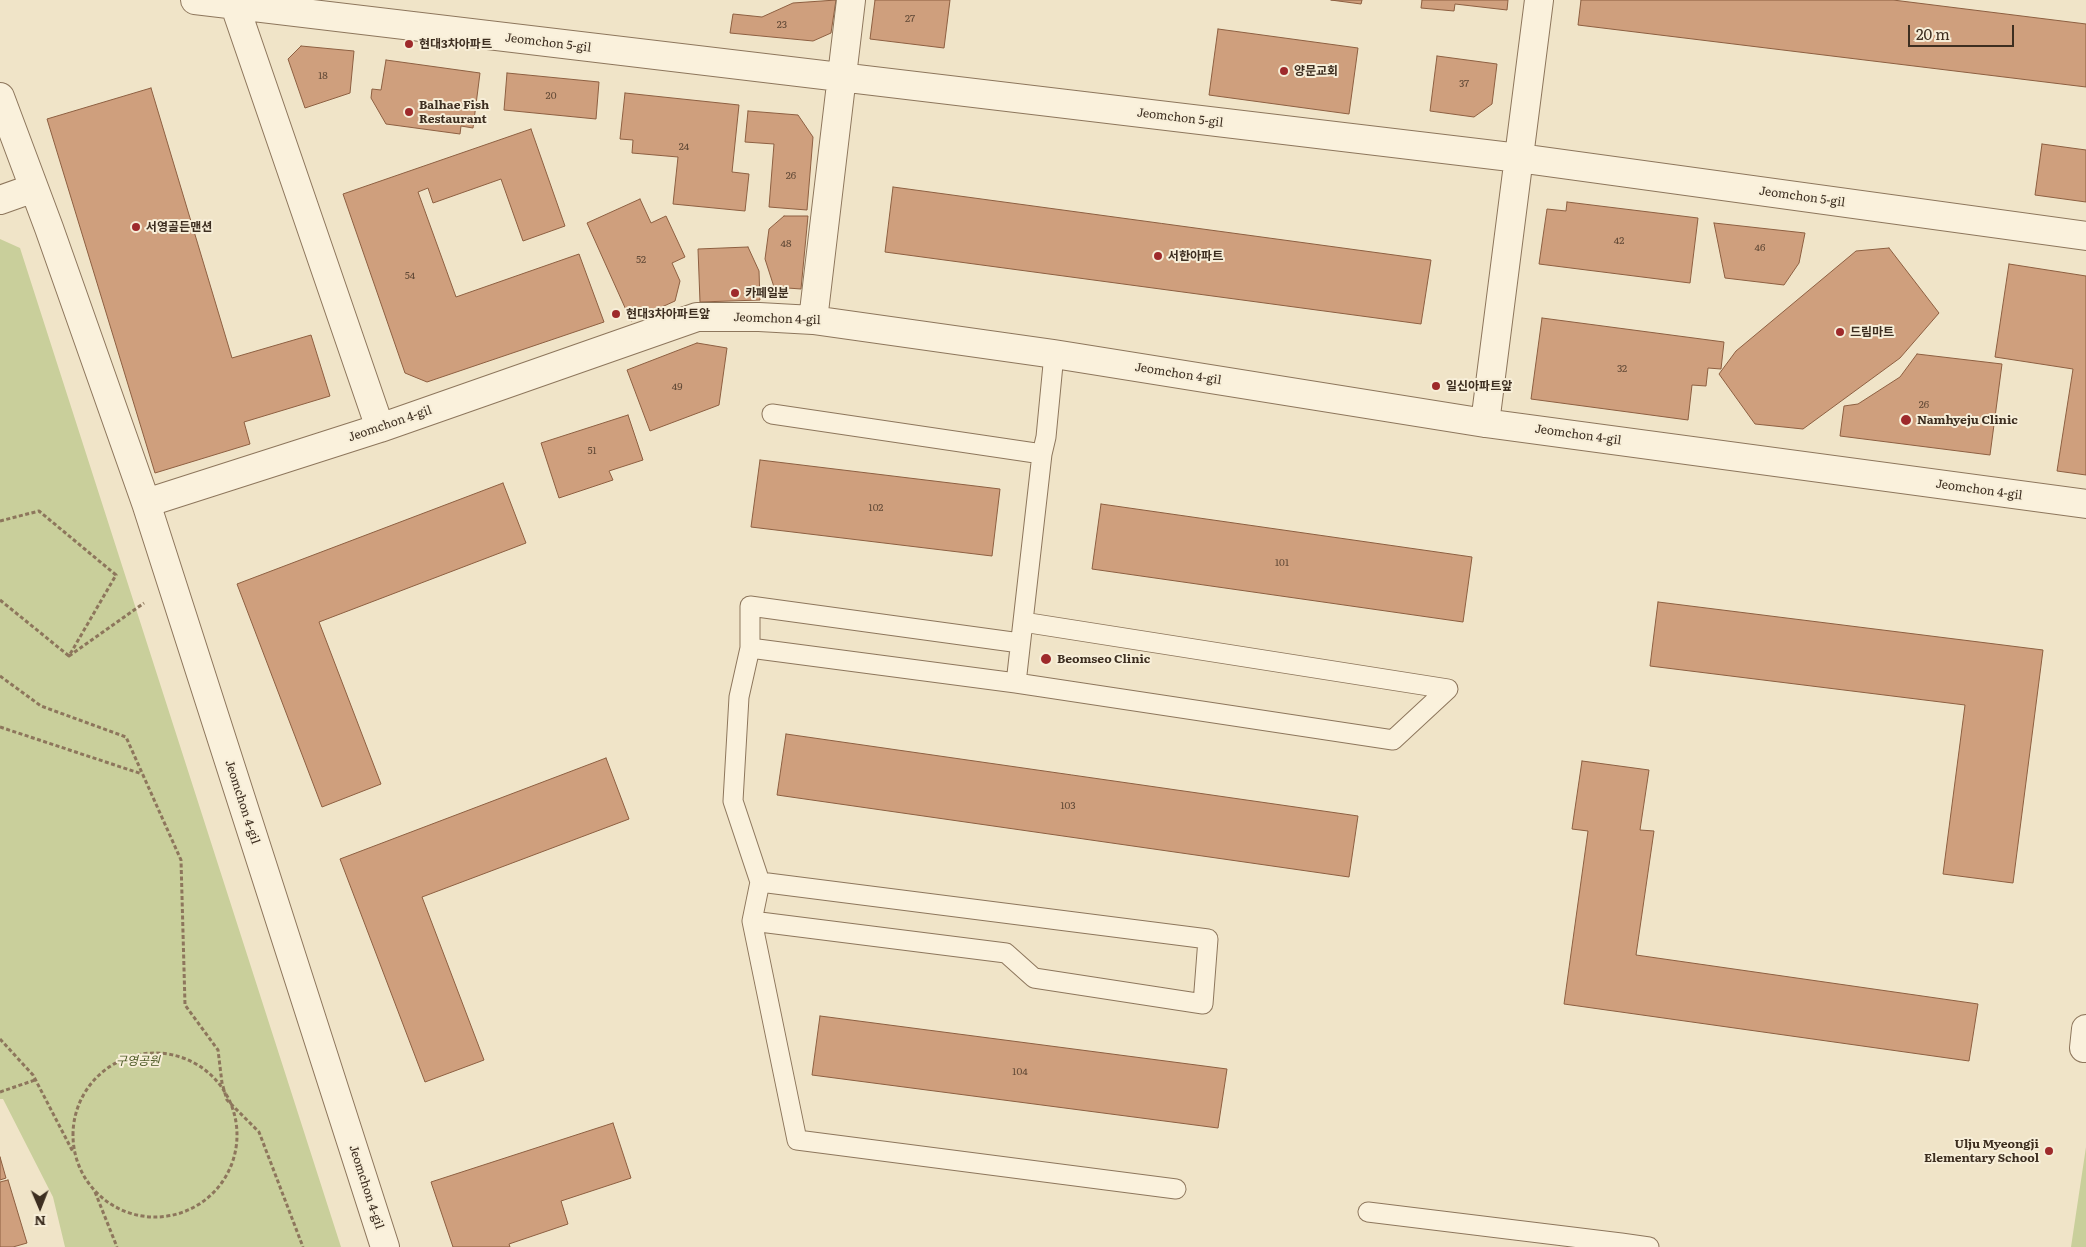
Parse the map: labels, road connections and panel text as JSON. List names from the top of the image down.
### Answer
{
  "streets": {
    "street": ["Jeomchon 5-gil", "Jeomchon 4-gil"]
  },
  "parks": ["구영공원"],
  "places": [
    "현대3차아파트",
    "양문교회",
    "Balhae Fish Restaurant",
    "서영골든맨션",
    "서한아파트",
    "카페일분",
    "현대3차아파트앞",
    "드림마트",
    "일신아파트앞",
    "Namhyeju Clinic",
    "Beomseo Clinic",
    "Ulju Myeongji Elementary School"
  ],
  "house_numbers": [
    "27",
    "23",
    "18",
    "37",
    "20",
    "24",
    "26",
    "42",
    "48",
    "46",
    "52",
    "54",
    "32",
    "49",
    "26",
    "51",
    "102",
    "101",
    "103",
    "104"
  ],
  "scale_bar": "20 m",
  "north": "bottom"
}
